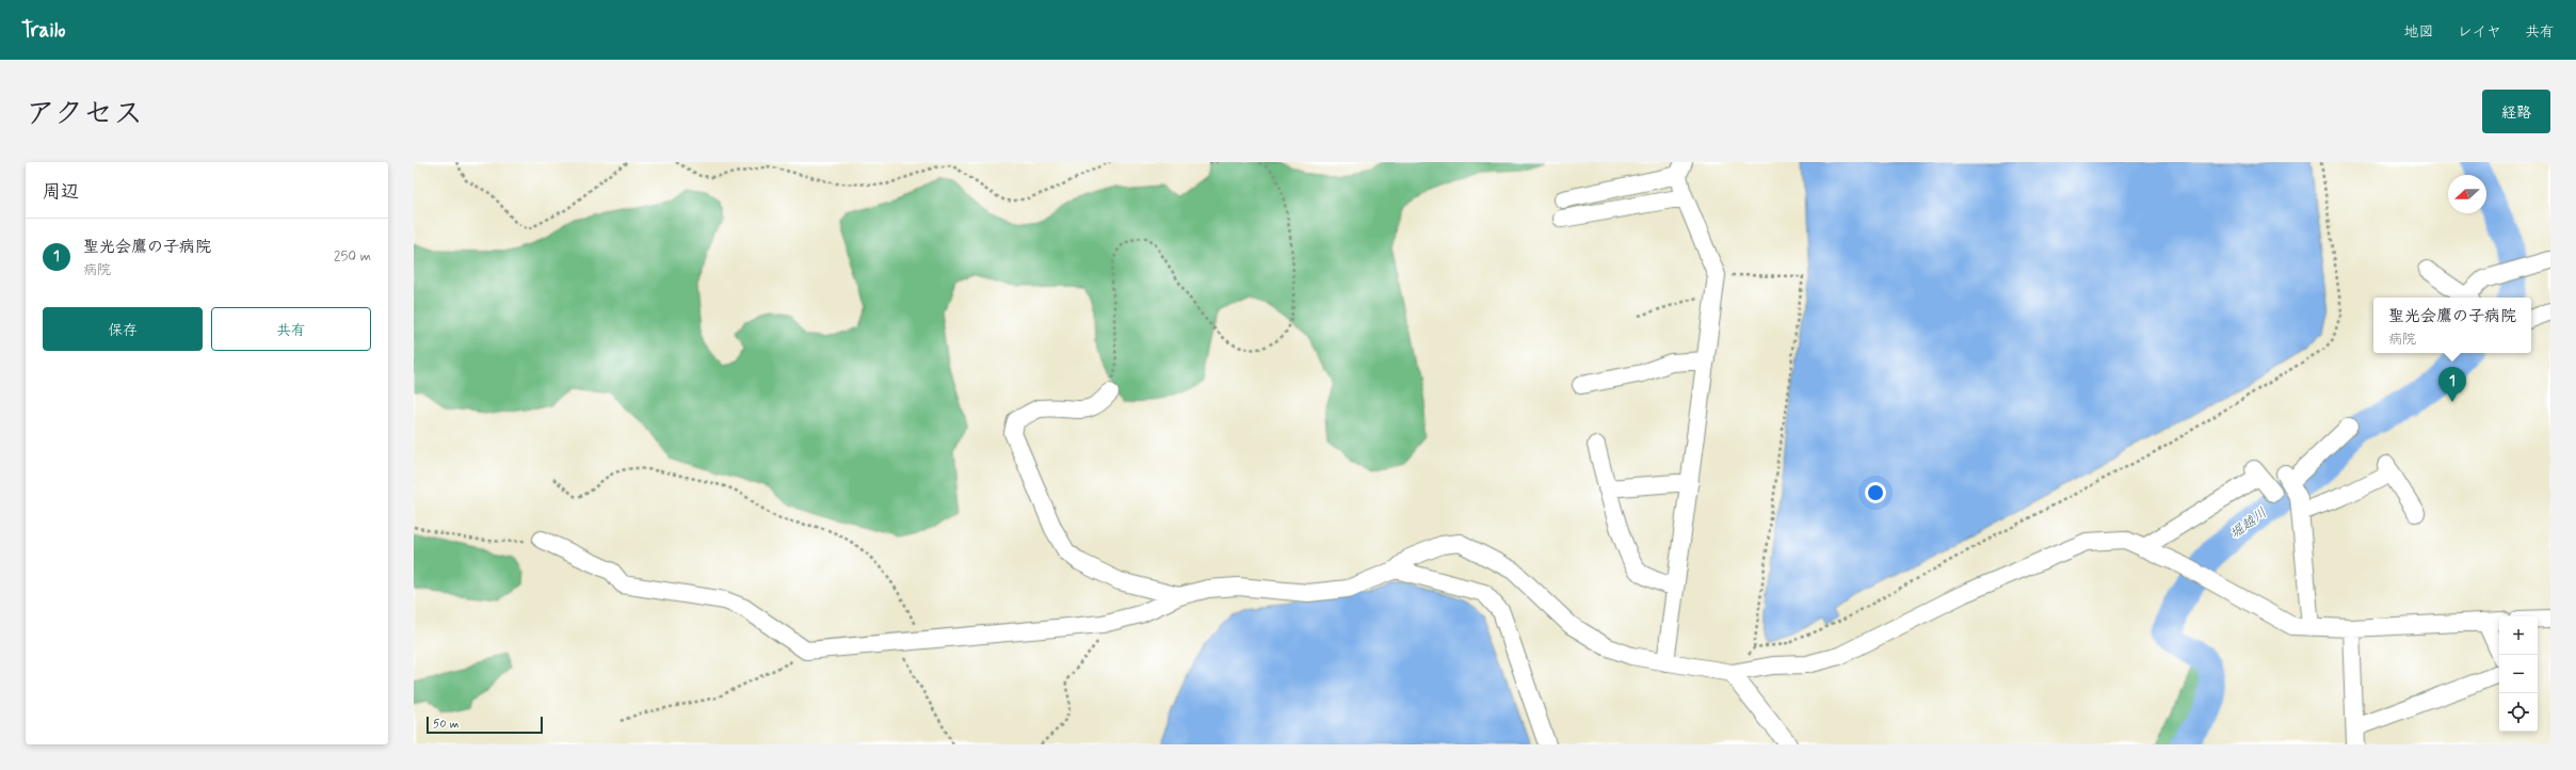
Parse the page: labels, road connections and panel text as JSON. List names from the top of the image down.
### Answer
{
  "water": ["堀越川"],
  "scale_bar": "50 m",
  "north": "left",
  "page": {
    "header": "Trailo",
    "nav": ["地図", "レイヤ", "共有"],
    "title": "アクセス",
    "buttons": [
      "経路",
      ["保存", "共有"]
    ],
    "heading": "周辺",
    "list": [
      {
        "mark": "1",
        "name": "聖光会鷹の子病院",
        "note": "病院",
        "value": "250 m"
      }
    ],
    "popup": ["聖光会鷹の子病院", "病院"],
    "pins": "1",
    "map_buttons": ["+", "−"],
    "scale": "50 m"
  }
}
